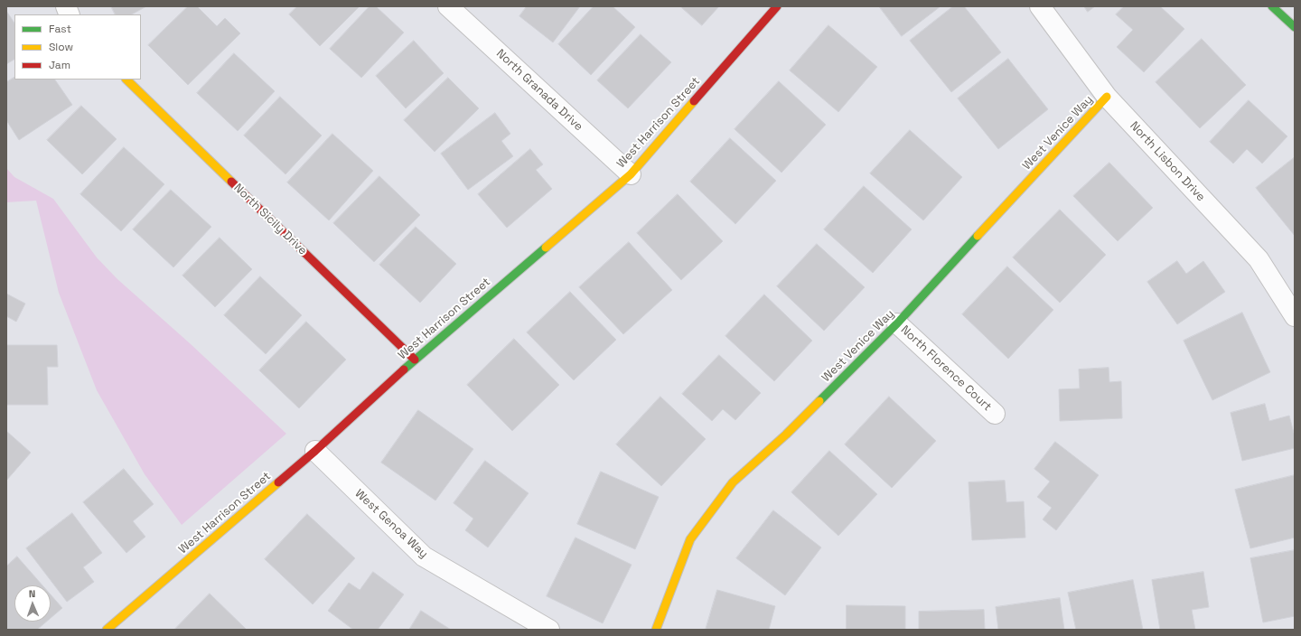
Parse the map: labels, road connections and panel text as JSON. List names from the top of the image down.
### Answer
{
  "streets": {
    "street": [
      "North Granada Drive",
      "West Harrison Street",
      "West Venice Way",
      "North Lisbon Drive",
      "North Sicily Drive",
      "North Florence Court",
      "West Genoa Way"
    ]
  },
  "crossings": [
    ["North Granada Drive", "West Harrison Street"],
    ["West Harrison Street", "North Sicily Drive"],
    ["West Harrison Street", "West Genoa Way"],
    ["West Venice Way", "North Lisbon Drive"],
    ["West Venice Way", "North Florence Court"]
  ],
  "legend": ["Fast", "Slow", "Jam"],
  "north": "top"
}
